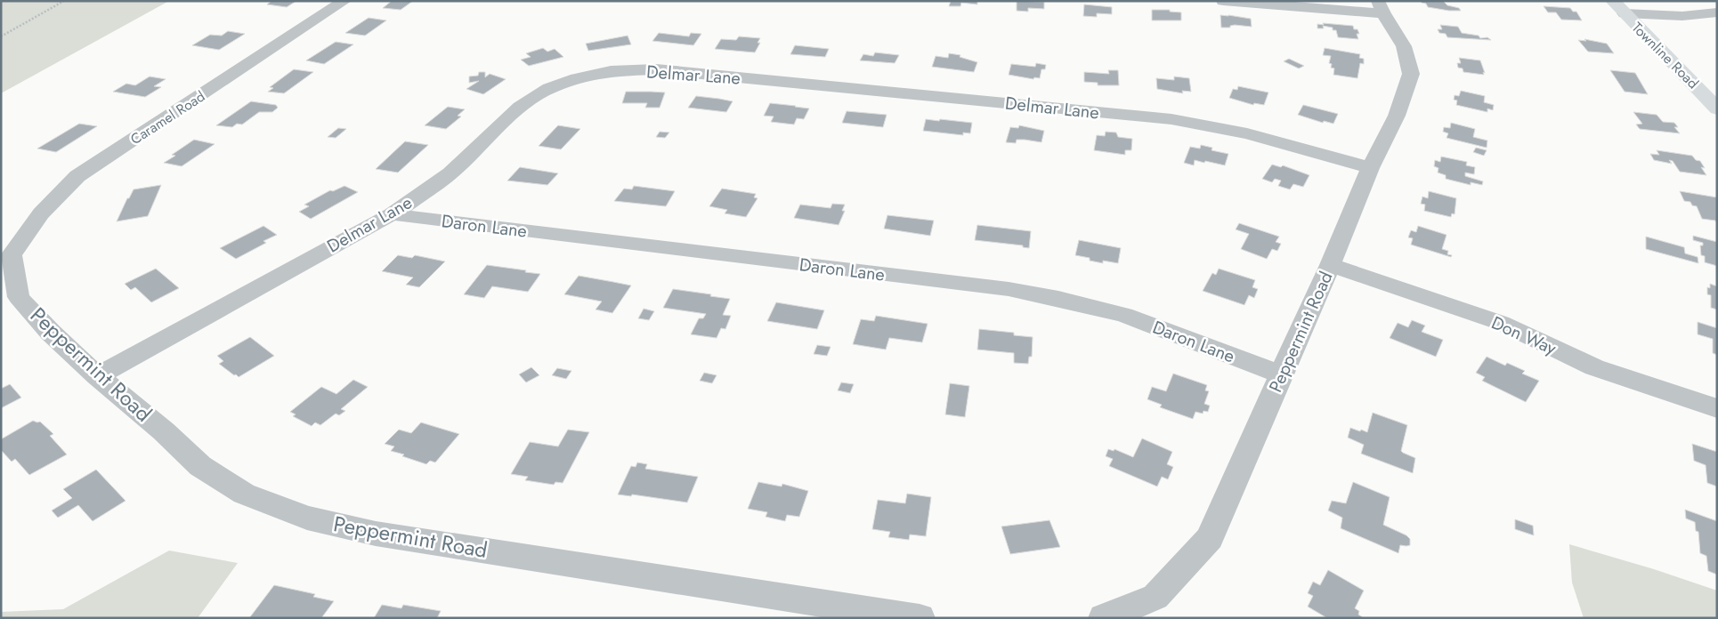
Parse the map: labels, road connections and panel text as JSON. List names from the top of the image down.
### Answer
{
  "streets": {
    "main road": ["Townline Road"],
    "street": [
      "Delmar Lane",
      "Caramel Road",
      "Daron Lane",
      "Peppermint Road",
      "Don Way"
    ]
  },
  "crossings": [
    ["Delmar Lane", "Daron Lane"],
    ["Delmar Lane", "Peppermint Road"],
    ["Caramel Road", "Peppermint Road"],
    ["Daron Lane", "Peppermint Road"],
    ["Peppermint Road", "Don Way"]
  ]
}
